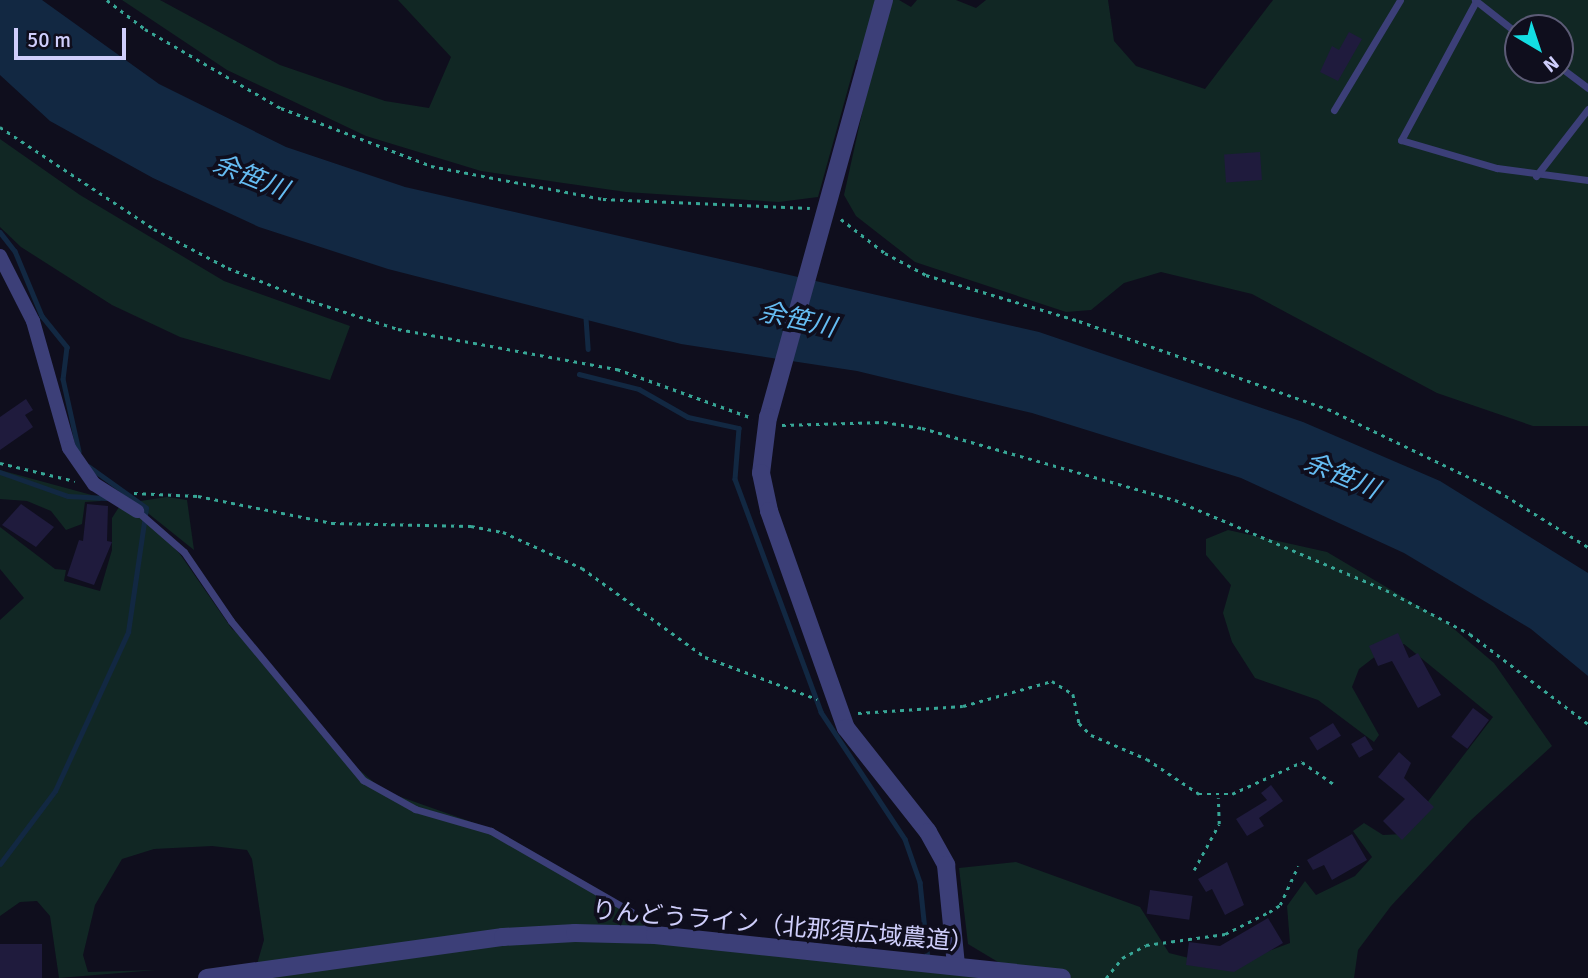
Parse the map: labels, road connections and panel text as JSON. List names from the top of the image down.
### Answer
{
  "streets": {
    "street": ["りんどうライン（北那須広域農道）"]
  },
  "water": ["余笹川"],
  "scale_bar": "50 m",
  "north": "bottom right"
}
